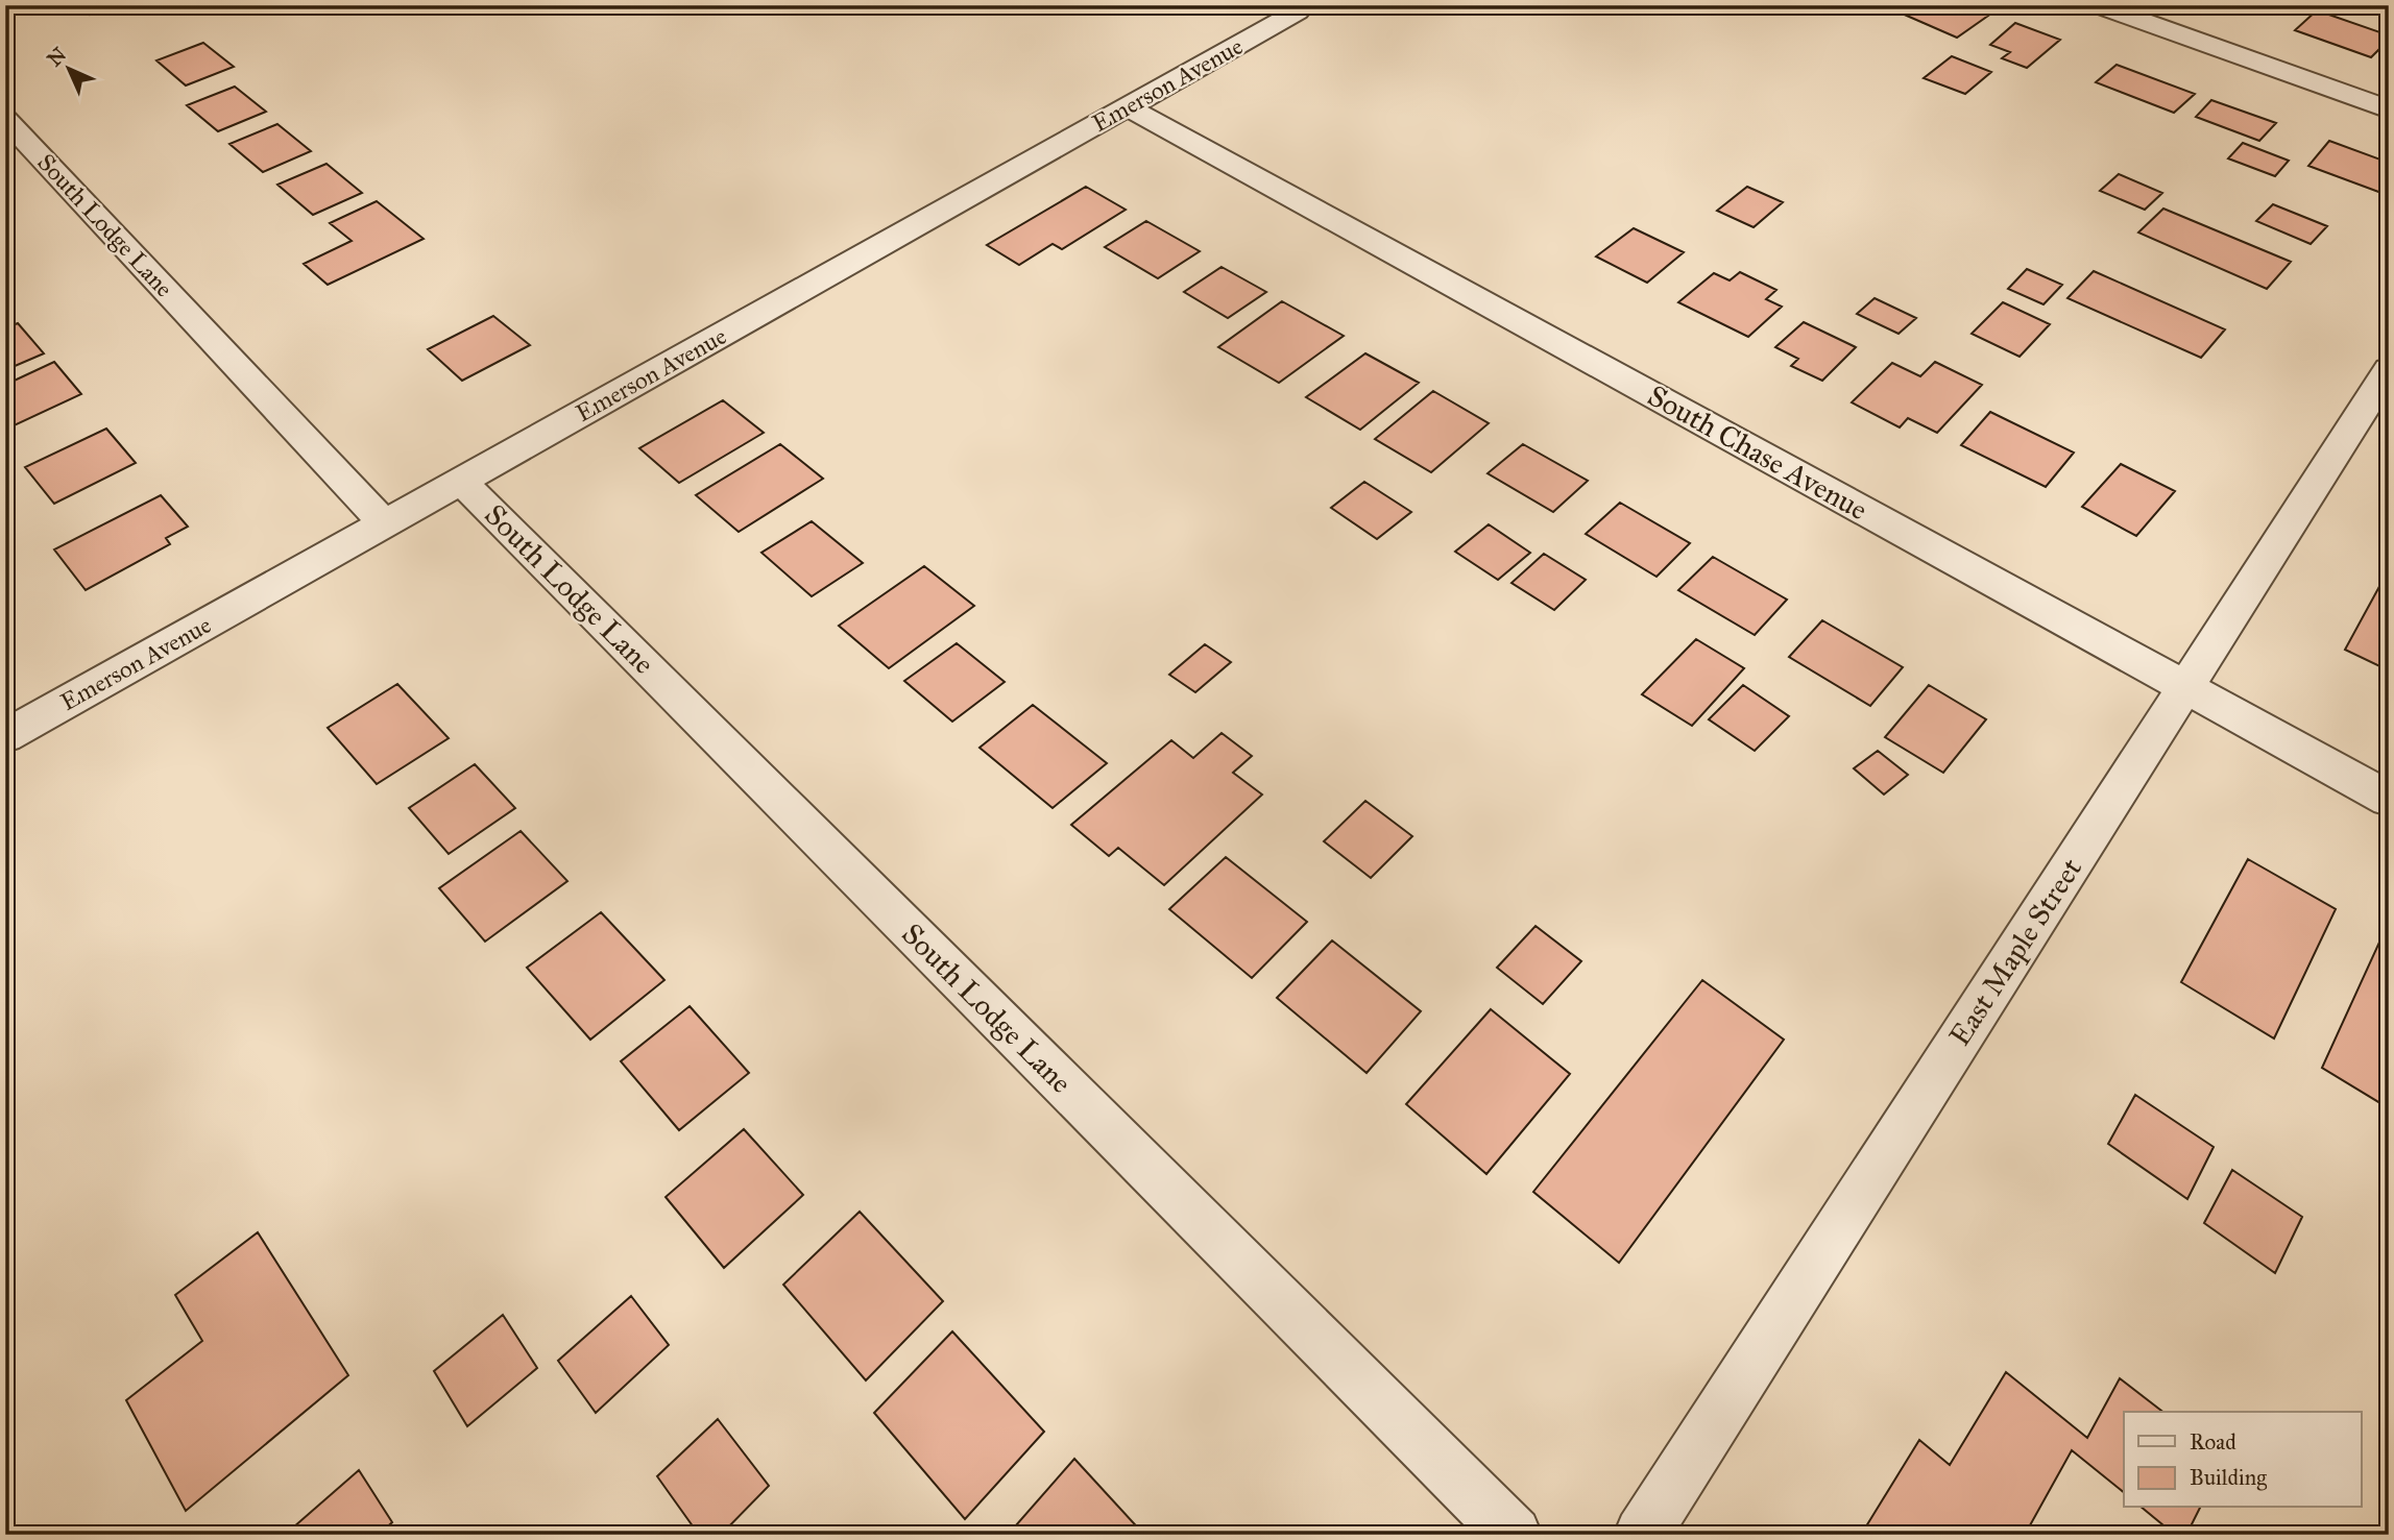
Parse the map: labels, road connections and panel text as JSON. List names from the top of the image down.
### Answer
{
  "streets": {
    "street": [
      "Emerson Avenue",
      "South Lodge Lane",
      "South Chase Avenue",
      "East Maple Street"
    ]
  },
  "crossings": [
    ["Emerson Avenue", "South Lodge Lane"],
    ["Emerson Avenue", "South Chase Avenue"],
    ["South Chase Avenue", "East Maple Street"]
  ],
  "legend": ["Road", "Building"],
  "north": "top left"
}
